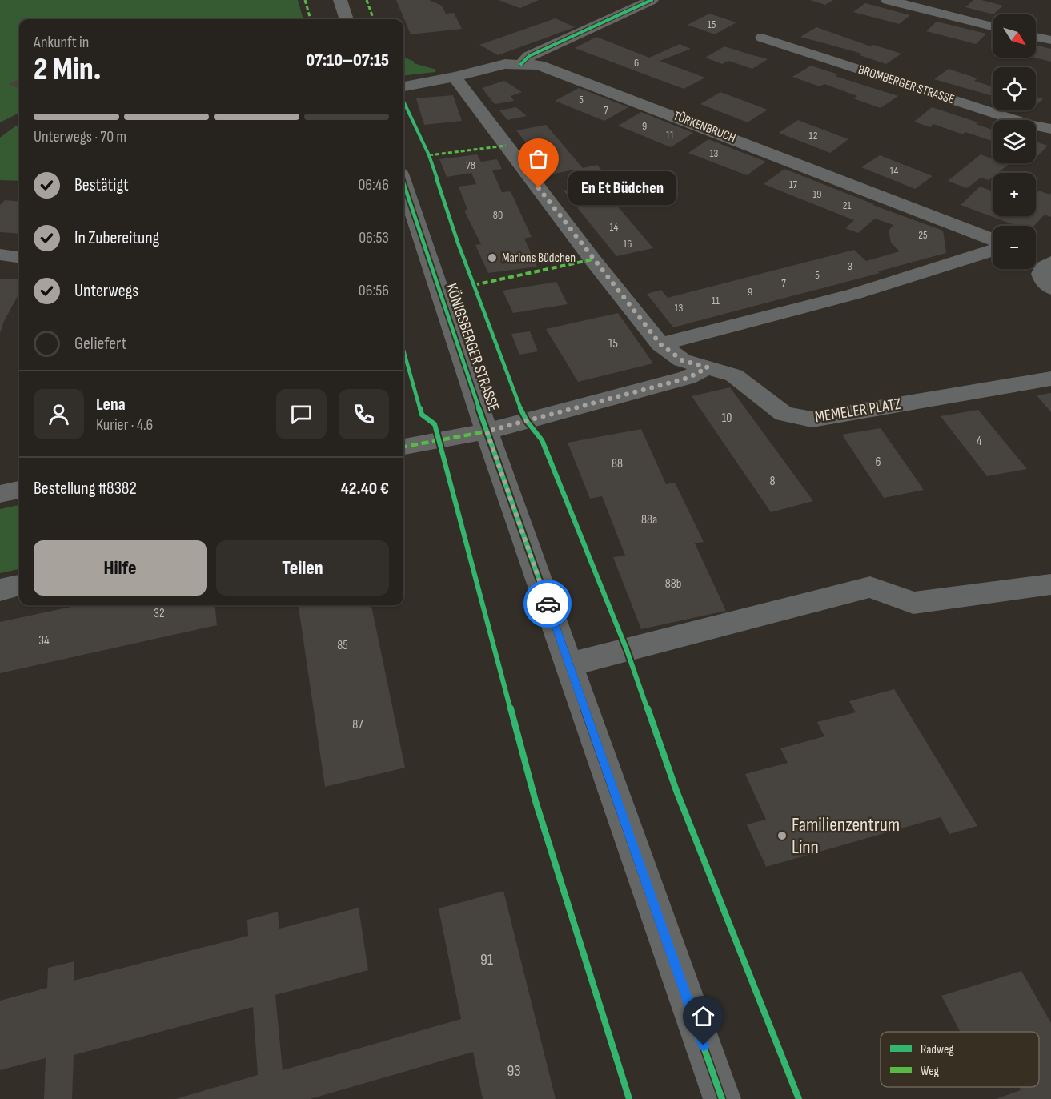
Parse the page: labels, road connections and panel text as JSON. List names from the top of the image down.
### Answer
{
  "streets": {
    "street": [
      "BROMBERGER STRASSE",
      "TÜRKENBRUCH",
      "KÖNIGSBERGER STRASSE",
      "MEMELER PLATZ"
    ]
  },
  "crossings": [
    ["TÜRKENBRUCH", "MEMELER PLATZ"]
  ],
  "places": ["En Et Büdchen", "Marions Büdchen", "Familienzentrum Linn"],
  "house_numbers": [
    "15",
    "6",
    "5",
    "7",
    "9",
    "11",
    "12",
    "13",
    "78",
    "14",
    "17",
    "19",
    "21",
    "80",
    "14",
    "25",
    "16",
    "3",
    "5",
    "7",
    "9",
    "11",
    "13",
    "15",
    "10",
    "4",
    "6",
    "88",
    "8",
    "88a",
    "88b",
    "32",
    "34",
    "85",
    "87",
    "91",
    "93"
  ],
  "legend": ["Radweg", "Weg"],
  "north": "bottom right",
  "page": {
    "map_buttons": ["+", "−"],
    "heading": ["2 Min.", "Ankunft in", "07:10–07:15"],
    "panel": [
      "Lena",
      "Kurier · 4.6",
      "Bestellung #8382",
      "42.40 €"
    ],
    "bar": "Unterwegs · 70 m",
    "list": [
      ["Bestätigt", "06:46"],
      ["In Zubereitung", "06:53"],
      ["Unterwegs", "06:56"],
      "Geliefert"
    ],
    "bubble": "En Et Büdchen",
    "buttons": ["Hilfe", "Teilen"]
  }
}
